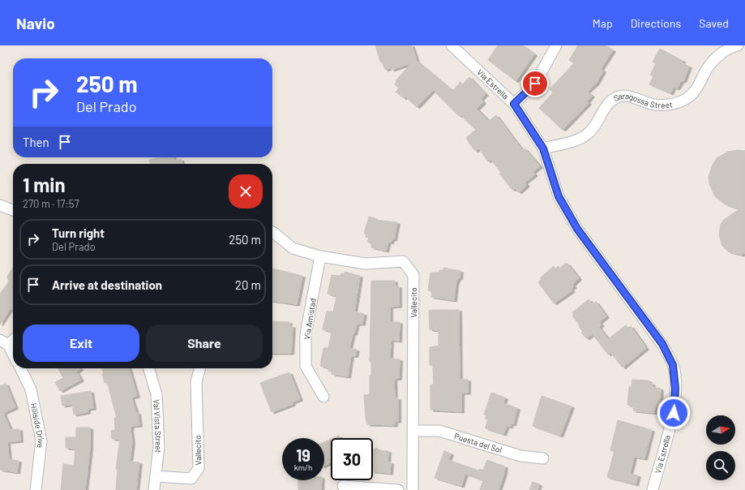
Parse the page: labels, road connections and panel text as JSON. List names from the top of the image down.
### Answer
{
  "streets": {
    "street": [
      "Via Estrella",
      "Saragossa Street",
      "Vallecito",
      "Via Amistad",
      "Hillside Drive",
      "Val Vista Street",
      "Puesta del Sol"
    ]
  },
  "crossings": [
    ["Via Estrella", "Saragossa Street"],
    ["Vallecito", "Via Amistad"],
    ["Vallecito", "Val Vista Street"],
    ["Vallecito", "Puesta del Sol"]
  ],
  "north": "right",
  "page": {
    "header": "Navio",
    "nav": ["Map", "Directions", "Saved"],
    "turn": ["250 m", "Del Prado"],
    "then": "Then",
    "heading": ["1 min", "270 m · 17:57"],
    "list": [
      {
        "name": "Turn right",
        "note": "Del Prado",
        "value": "250 m"
      },
      {
        "name": "Arrive at destination",
        "value": "20 m"
      }
    ],
    "buttons": ["Exit", "Share"],
    "speed": "19 km/h",
    "limit": "30"
  }
}
